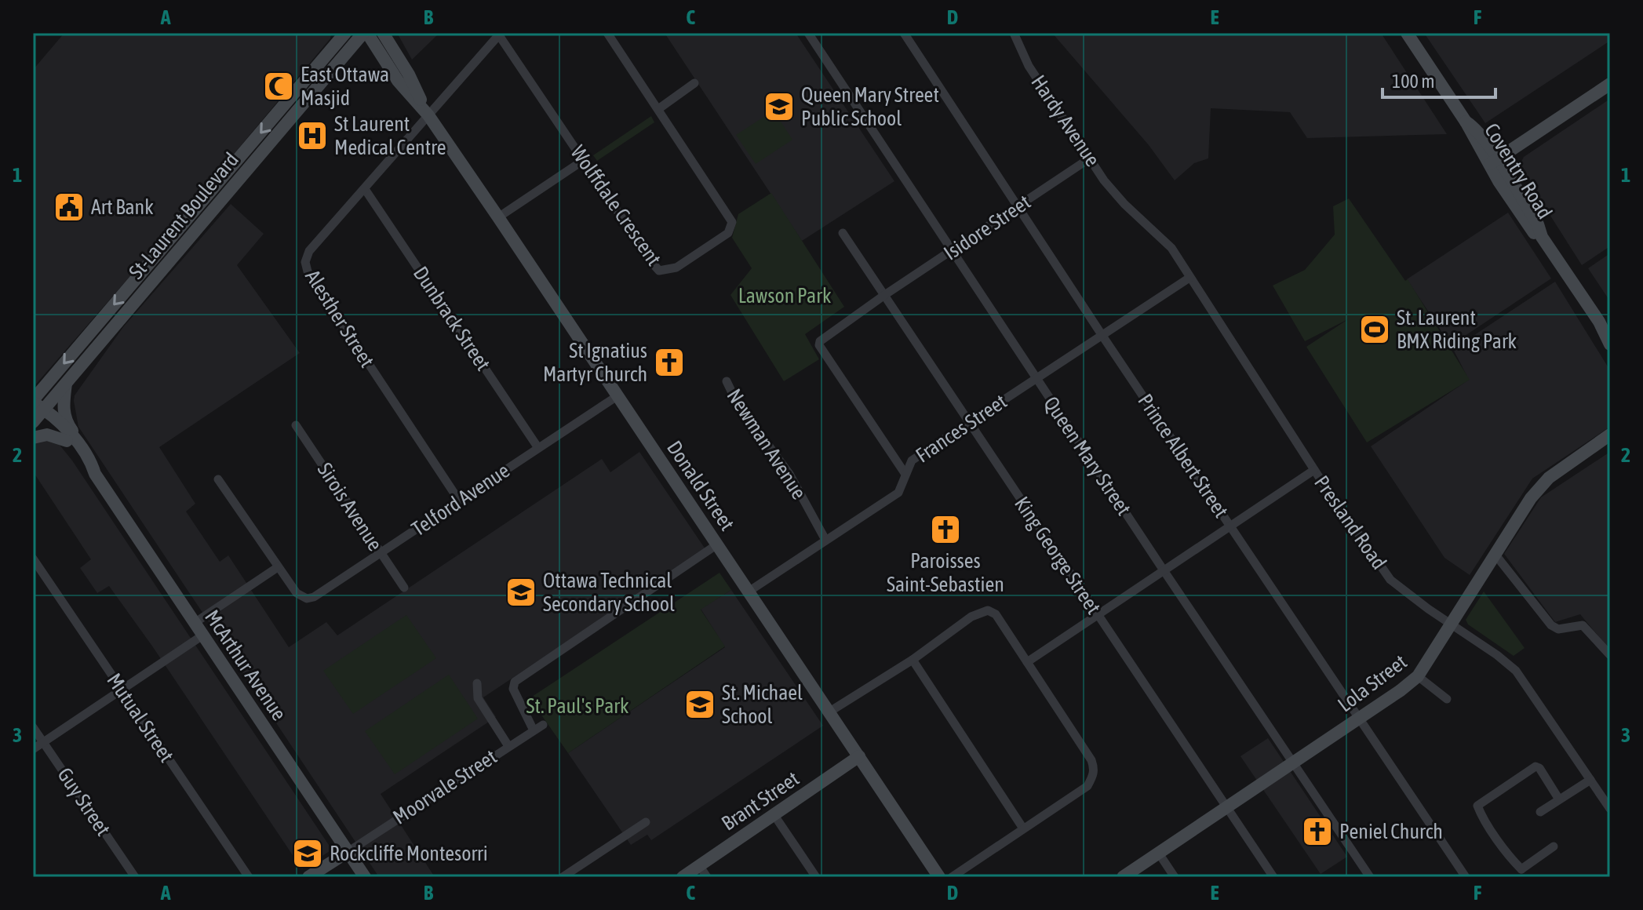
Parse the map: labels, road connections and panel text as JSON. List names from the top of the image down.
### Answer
{
  "streets": {
    "street": [
      "Hardy Avenue",
      "Coventry Road",
      "Wolffdale Crescent",
      "St-Laurent Boulevard",
      "Isidore Street",
      "Alesther Street",
      "Dunbrack Street",
      "Frances Street",
      "Newman Avenue",
      "Queen Mary Street",
      "Prince Albert Street",
      "Donald Street",
      "Telford Avenue",
      "Sirois Avenue",
      "Presland Road",
      "King George Street",
      "McArthur Avenue",
      "Lola Street",
      "Mutual Street",
      "Moorvale Street",
      "Brant Street",
      "Guy Street"
    ]
  },
  "crossings": [
    ["Hardy Avenue", "Isidore Street"],
    ["Hardy Avenue", "Presland Road"],
    ["Wolffdale Crescent", "Alesther Street"],
    ["St-Laurent Boulevard", "Donald Street"],
    ["St-Laurent Boulevard", "McArthur Avenue"],
    ["Isidore Street", "Frances Street"],
    ["Isidore Street", "Queen Mary Street"],
    ["Isidore Street", "Prince Albert Street"],
    ["Isidore Street", "King George Street"],
    ["Alesther Street", "Dunbrack Street"],
    ["Alesther Street", "Donald Street"],
    ["Alesther Street", "Telford Avenue"],
    ["Dunbrack Street", "Telford Avenue"],
    ["Frances Street", "Newman Avenue"],
    ["Frances Street", "Queen Mary Street"],
    ["Frances Street", "Prince Albert Street"],
    ["Frances Street", "Donald Street"],
    ["Frances Street", "Presland Road"],
    ["Frances Street", "King George Street"],
    ["Queen Mary Street", "Lola Street"],
    ["Prince Albert Street", "Lola Street"],
    ["Donald Street", "Telford Avenue"],
    ["Donald Street", "Brant Street"],
    ["Telford Avenue", "Sirois Avenue"],
    ["Presland Road", "Lola Street"],
    ["King George Street", "Lola Street"],
    ["McArthur Avenue", "Moorvale Street"]
  ],
  "parks": ["Lawson Park", "St. Paul's Park"],
  "places": {
    "mosque": ["East Ottawa Masjid"],
    "school or university": [
      "Queen Mary Street Public School",
      "Ottawa Technical Secondary School",
      "St. Michael School",
      "Rockcliffe Montesorri"
    ],
    "hospital": ["St Laurent Medical Centre"],
    "public building": ["Art Bank"],
    "sports": ["St. Laurent BMX Riding Park"],
    "church": ["St Ignatius Martyr Church", "Paroisses Saint-Sebastien", "Peniel Church"]
  },
  "scale_bar": "100 m",
  "grid": {
    "columns": [
      "A",
      "B",
      "C",
      "D",
      "E",
      "F"
    ],
    "rows": ["1", "2", "3"]
  }
}
